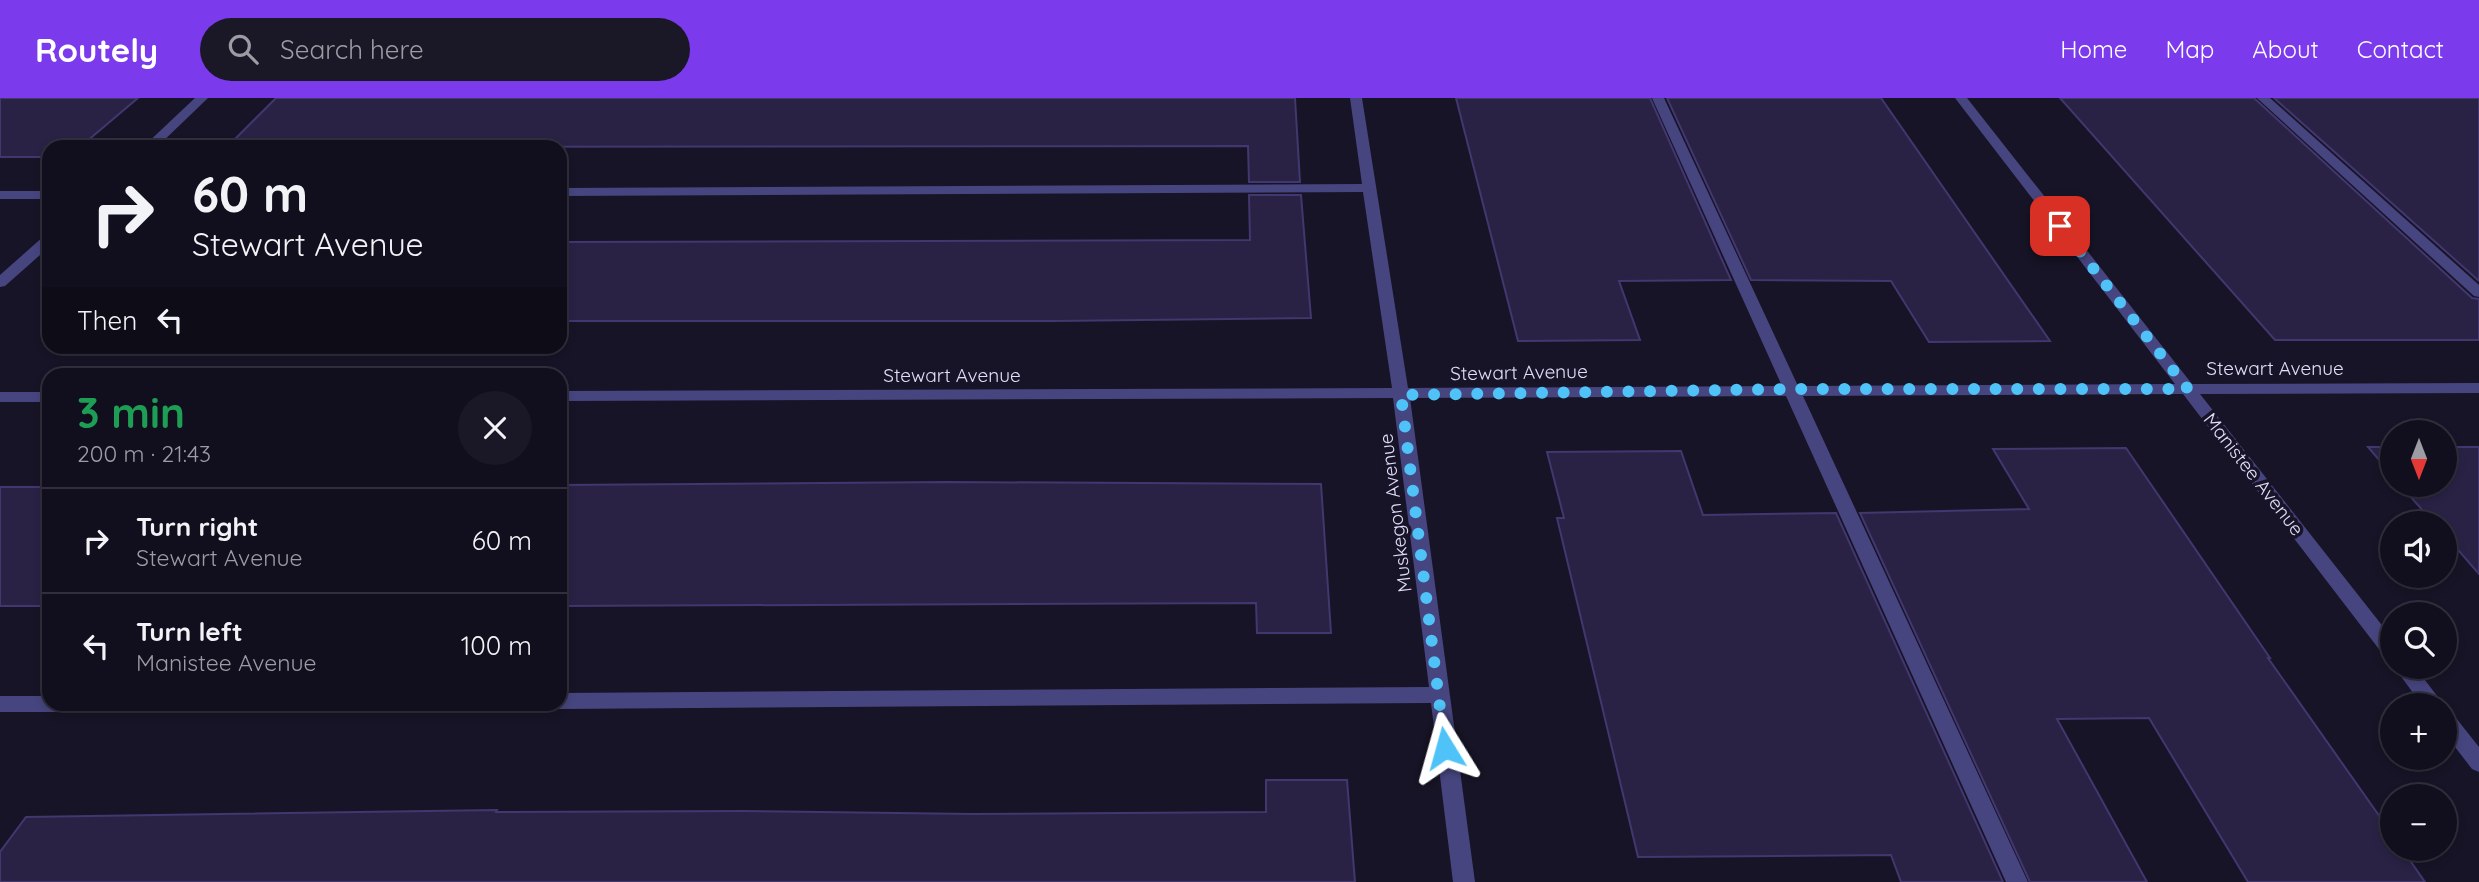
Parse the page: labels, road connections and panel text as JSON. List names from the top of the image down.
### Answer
{
  "streets": {
    "street": ["Stewart Avenue", "Manistee Avenue", "Muskegon Avenue"]
  },
  "crossings": [
    ["Stewart Avenue", "Manistee Avenue"],
    ["Stewart Avenue", "Muskegon Avenue"]
  ],
  "north": "bottom",
  "page": {
    "header": "Routely",
    "search": "Search here",
    "nav": [
      "Home",
      "Map",
      "About",
      "Contact"
    ],
    "turn": ["60 m", "Stewart Avenue"],
    "then": "Then",
    "heading": ["3 min", "200 m · 21:43"],
    "map_buttons": ["+", "−"],
    "list": [
      {
        "name": "Turn right",
        "note": "Stewart Avenue",
        "value": "60 m"
      },
      {
        "name": "Turn left",
        "note": "Manistee Avenue",
        "value": "100 m"
      }
    ]
  }
}
